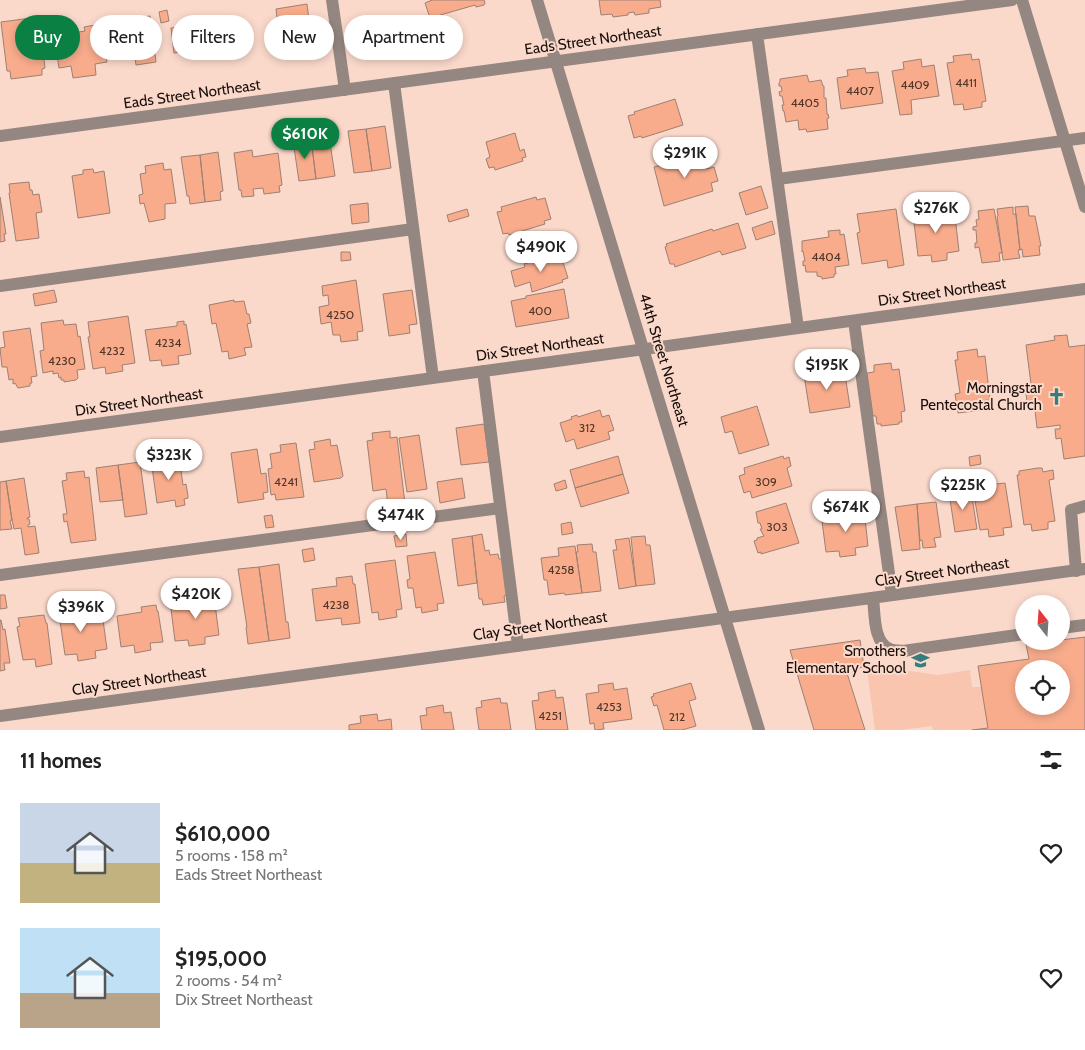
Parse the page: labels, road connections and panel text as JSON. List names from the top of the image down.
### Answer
{
  "streets": {
    "street": [
      "Eads Street Northeast",
      "Dix Street Northeast",
      "44th Street Northeast",
      "Clay Street Northeast"
    ]
  },
  "crossings": [
    ["Eads Street Northeast", "44th Street Northeast"],
    ["Dix Street Northeast", "44th Street Northeast"],
    ["44th Street Northeast", "Clay Street Northeast"]
  ],
  "places": {
    "church": ["Morningstar Pentecostal Church"],
    "school or university": ["Smothers Elementary School"]
  },
  "house_numbers": [
    "4411",
    "4409",
    "4407",
    "4405",
    "4404",
    "400",
    "4250",
    "4234",
    "4232",
    "4230",
    "312",
    "4241",
    "309",
    "303",
    "4258",
    "4238",
    "4253",
    "4251",
    "212"
  ],
  "north": "top",
  "page": {
    "chip": [
      "Buy",
      "Rent",
      "Filters",
      "New",
      "Apartment"
    ],
    "price": [
      "$610K",
      "$291K",
      "$276K",
      "$490K",
      "$195K",
      "$323K",
      "$225K",
      "$674K",
      "$474K",
      "$420K",
      "$396K"
    ],
    "heading": "11 homes",
    "list": [
      {
        "name": "$610,000",
        "note": "5 rooms · 158 m² · Eads Street Northeast"
      },
      {
        "name": "$195,000",
        "note": "2 rooms · 54 m² · Dix Street Northeast"
      }
    ]
  }
}
